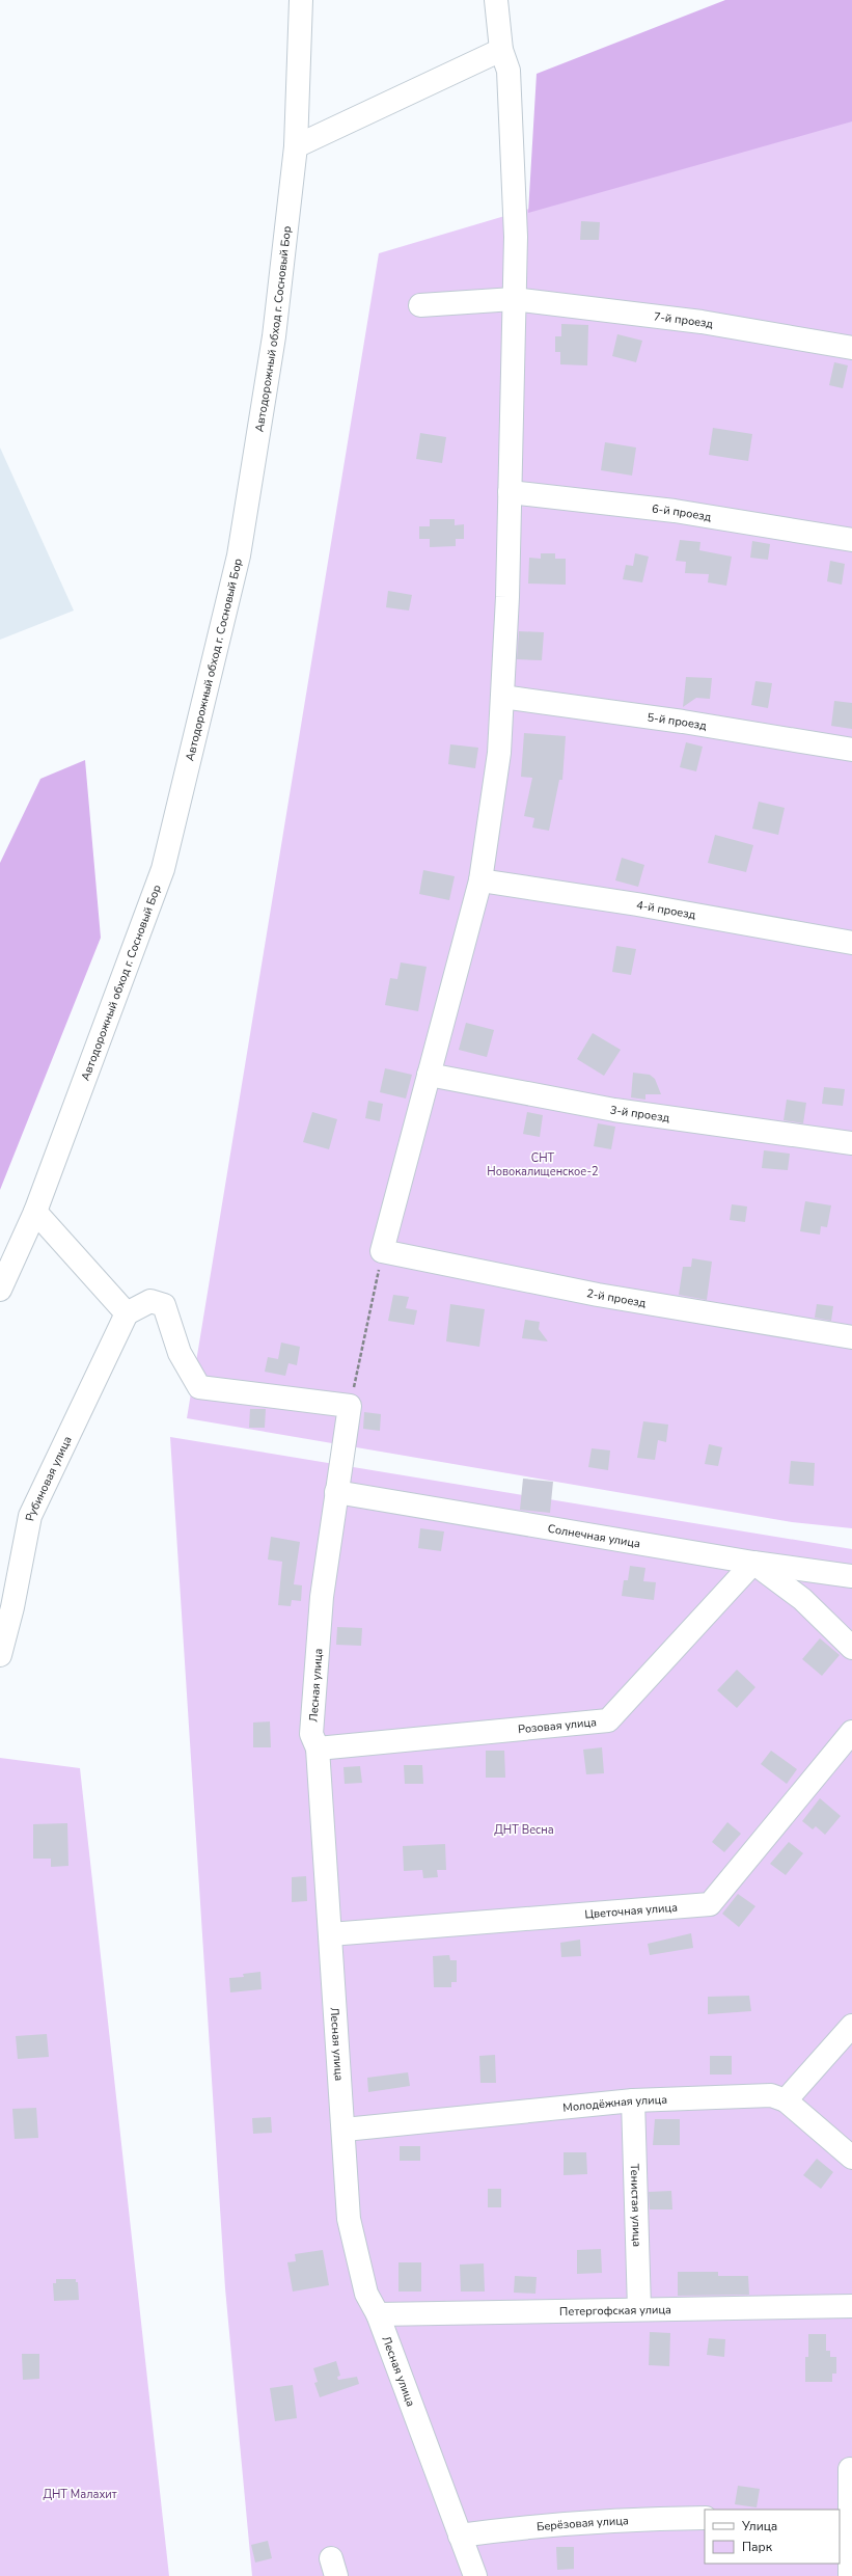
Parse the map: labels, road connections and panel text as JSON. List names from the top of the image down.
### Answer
{
  "streets": {
    "street": [
      "7-й проезд",
      "Автодорожный обход г. Сосновый Бор",
      "6-й проезд",
      "5-й проезд",
      "4-й проезд",
      "3-й проезд",
      "2-й проезд",
      "Рубиновая улица",
      "Солнечная улица",
      "Лесная улица",
      "Розовая улица",
      "Цветочная улица",
      "Молодёжная улица",
      "Тенистая улица",
      "Петергофская улица",
      "Берёзовая улица"
    ]
  },
  "crossings": [
    ["Солнечная улица", "Лесная улица"],
    ["Солнечная улица", "Розовая улица"],
    ["Лесная улица", "Розовая улица"],
    ["Лесная улица", "Цветочная улица"],
    ["Лесная улица", "Молодёжная улица"],
    ["Лесная улица", "Петергофская улица"],
    ["Лесная улица", "Берёзовая улица"],
    ["Молодёжная улица", "Тенистая улица"],
    ["Тенистая улица", "Петергофская улица"]
  ],
  "parks": ["СНТ Новокалищенское-2", "ДНТ Весна", "ДНТ Малахит"],
  "legend": ["Улица", "Парк"]
}
